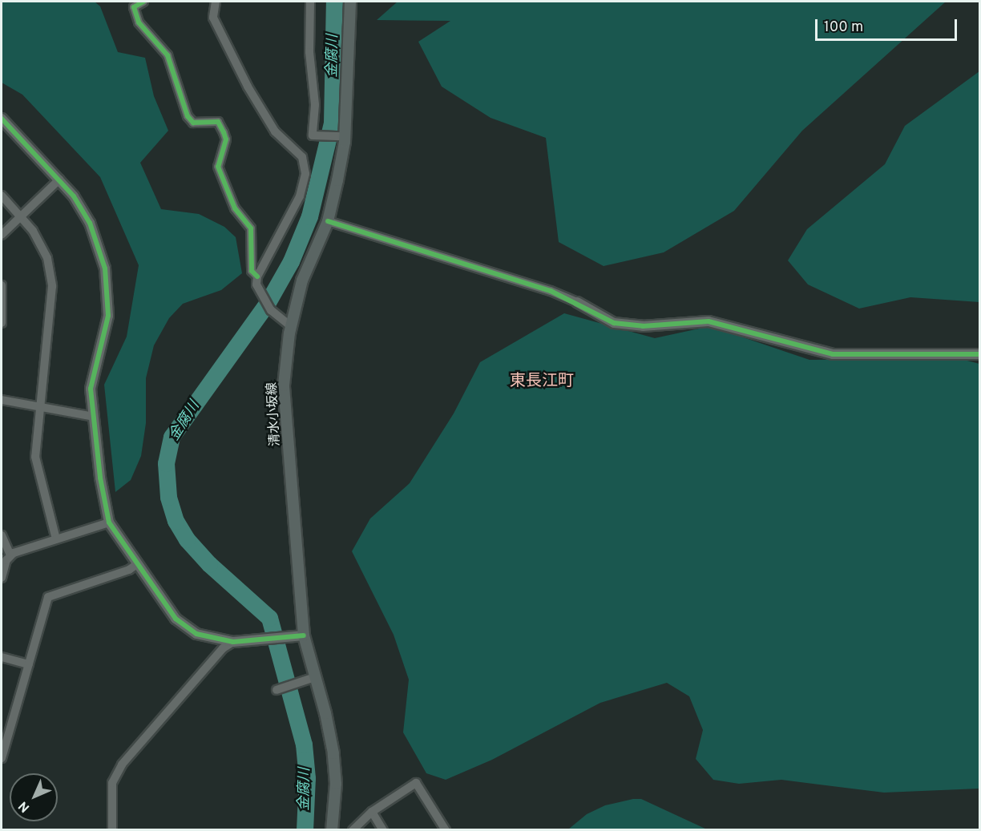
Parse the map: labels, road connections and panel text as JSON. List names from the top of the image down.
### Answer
{
  "streets": {
    "main road": ["清水小坂線"]
  },
  "districts": ["東長江町"],
  "water": ["金腐川"],
  "scale_bar": "100 m",
  "north": "bottom left"
}
